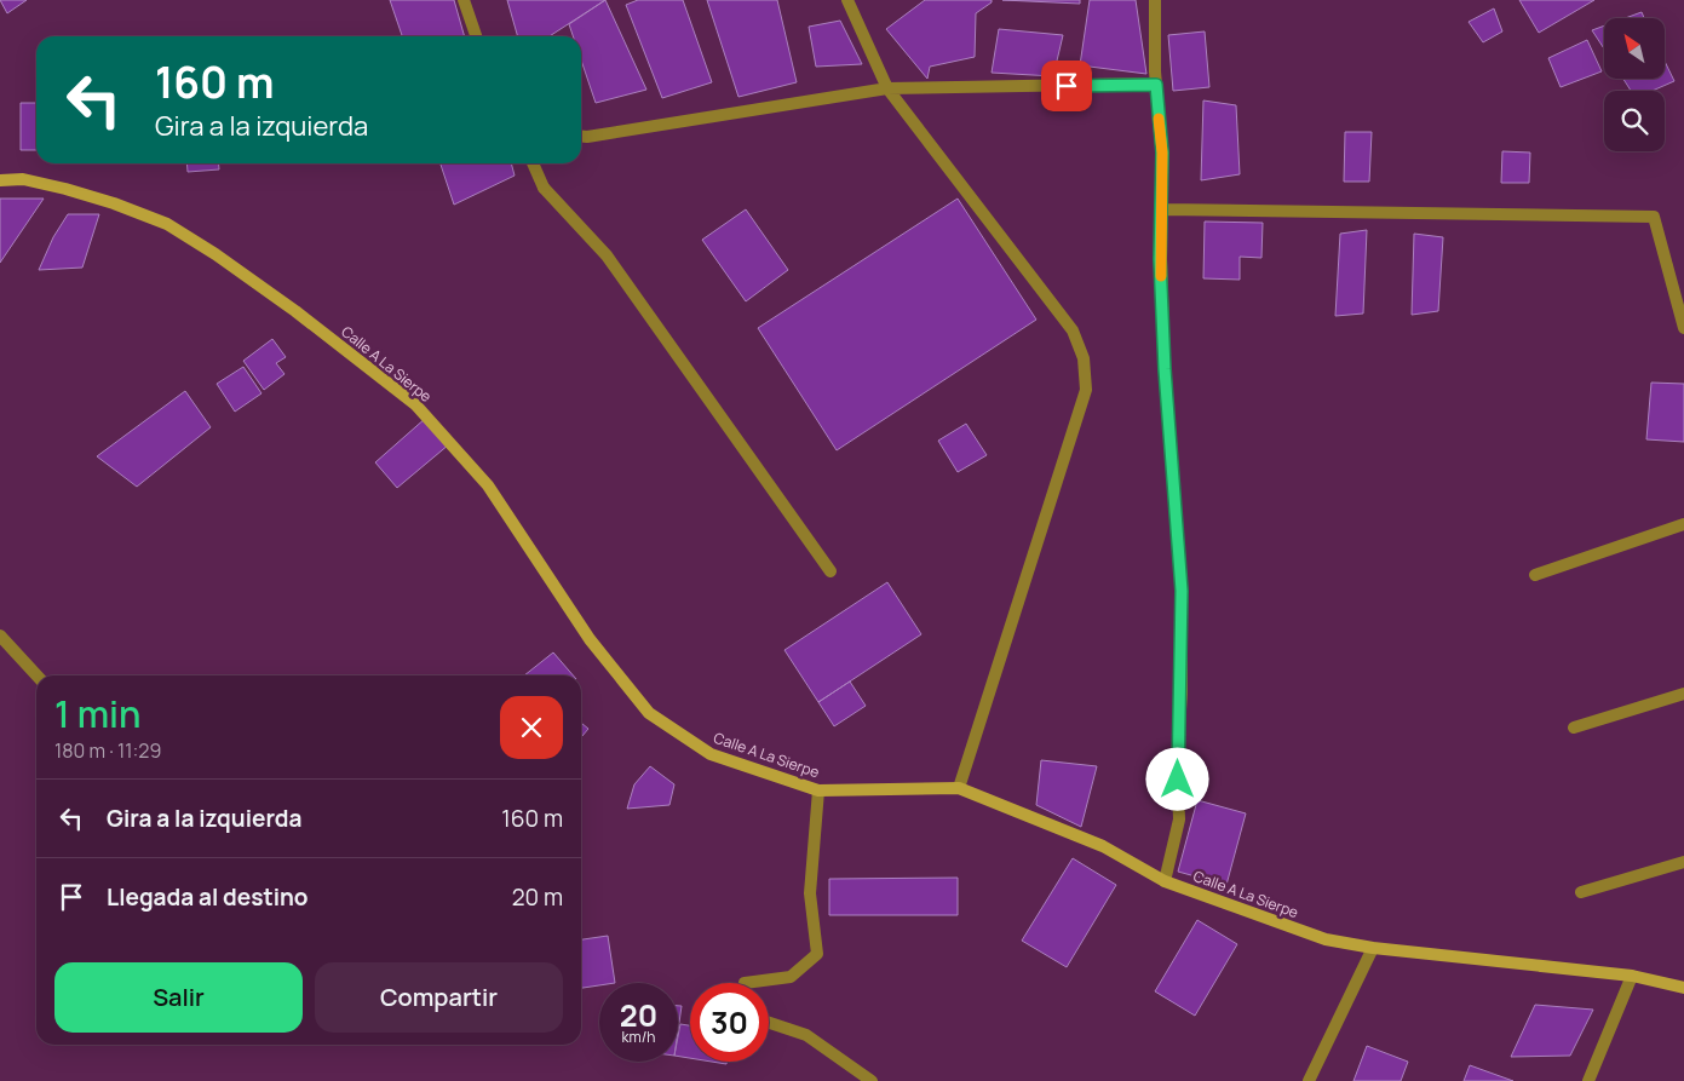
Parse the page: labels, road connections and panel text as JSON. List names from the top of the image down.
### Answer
{
  "streets": {
    "street": ["Calle A La Sierpe"]
  },
  "north": "top left",
  "page": {
    "turn": ["160 m", "Gira a la izquierda"],
    "heading": ["1 min", "180 m · 11:29"],
    "list": [
      {
        "name": "Gira a la izquierda",
        "value": "160 m"
      },
      {
        "name": "Llegada al destino",
        "value": "20 m"
      }
    ],
    "buttons": ["Salir", "Compartir"],
    "speed": "20 km/h",
    "limit": "30"
  }
}
